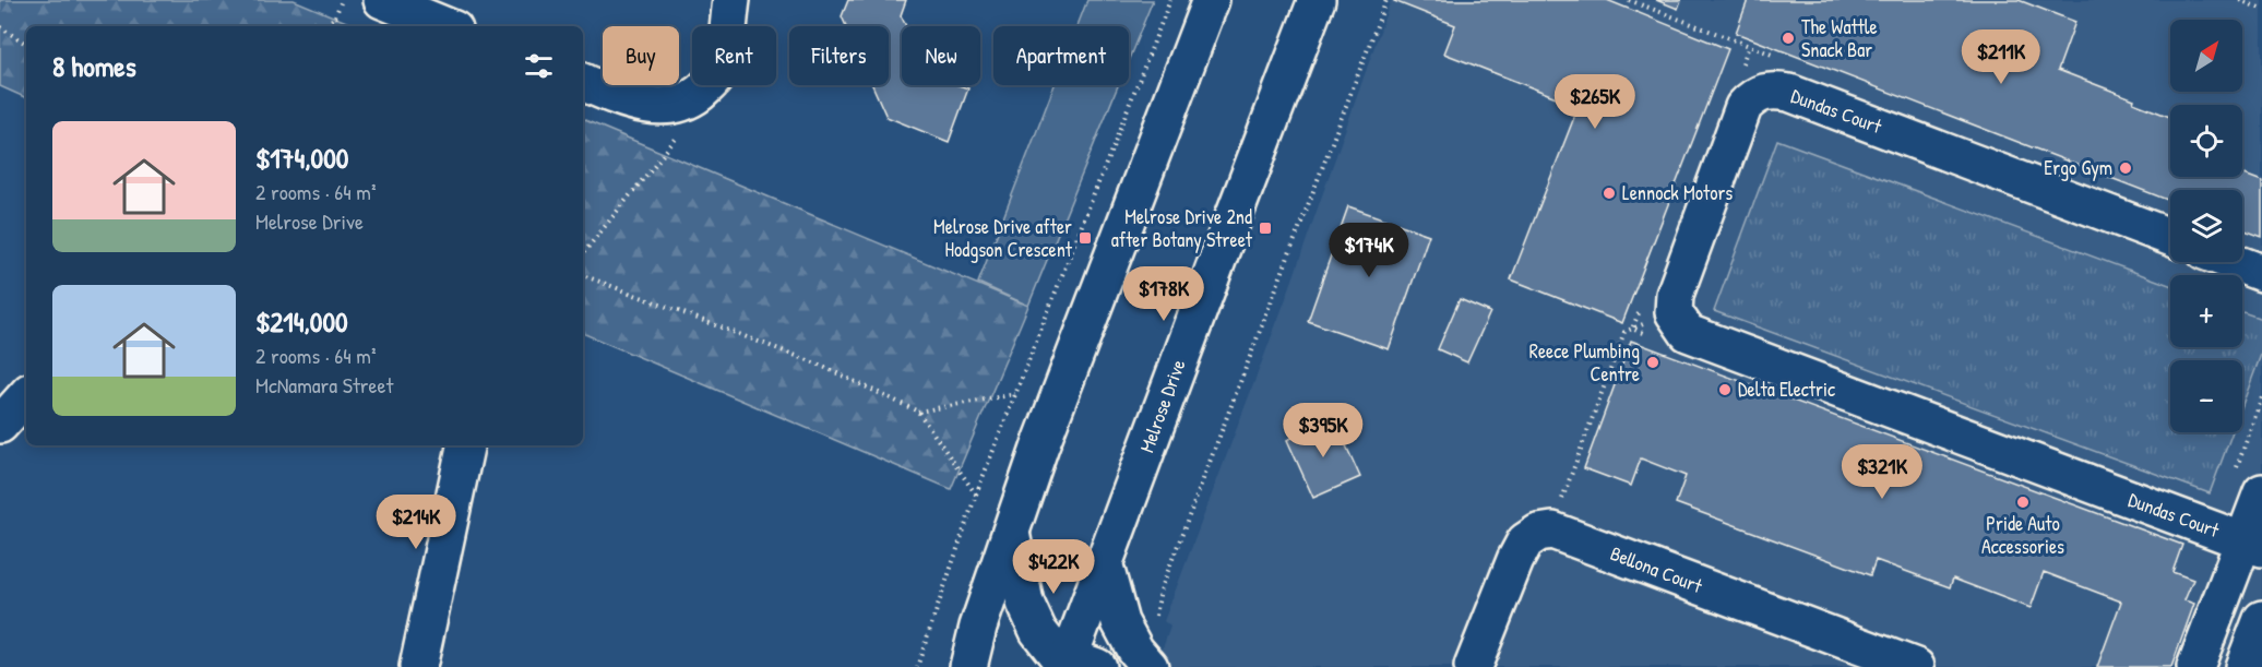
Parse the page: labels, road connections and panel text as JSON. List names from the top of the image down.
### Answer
{
  "streets": {
    "main road": ["Dundas Court", "Melrose Drive", "Bellona Court"]
  },
  "places": {
    "other": [
      "The Wattle Snack Bar",
      "Ergo Gym",
      "Lennock Motors",
      "Reece Plumbing Centre",
      "Delta Electric",
      "Pride Auto Accessories"
    ],
    "transit": ["Melrose Drive 2nd after Botany Street", "Melrose Drive after Hodgson Crescent"]
  },
  "north": "top right",
  "page": {
    "map_buttons": ["+", "−"],
    "chip": [
      "Buy",
      "Rent",
      "Filters",
      "New",
      "Apartment"
    ],
    "heading": "8 homes",
    "price": [
      "$211K",
      "$265K",
      "$174K",
      "$178K",
      "$395K",
      "$321K",
      "$214K",
      "$422K"
    ],
    "list": [
      {
        "name": "$174,000",
        "note": "2 rooms · 64 m² · Melrose Drive"
      },
      {
        "name": "$214,000",
        "note": "2 rooms · 64 m² · McNamara Street"
      }
    ]
  }
}
